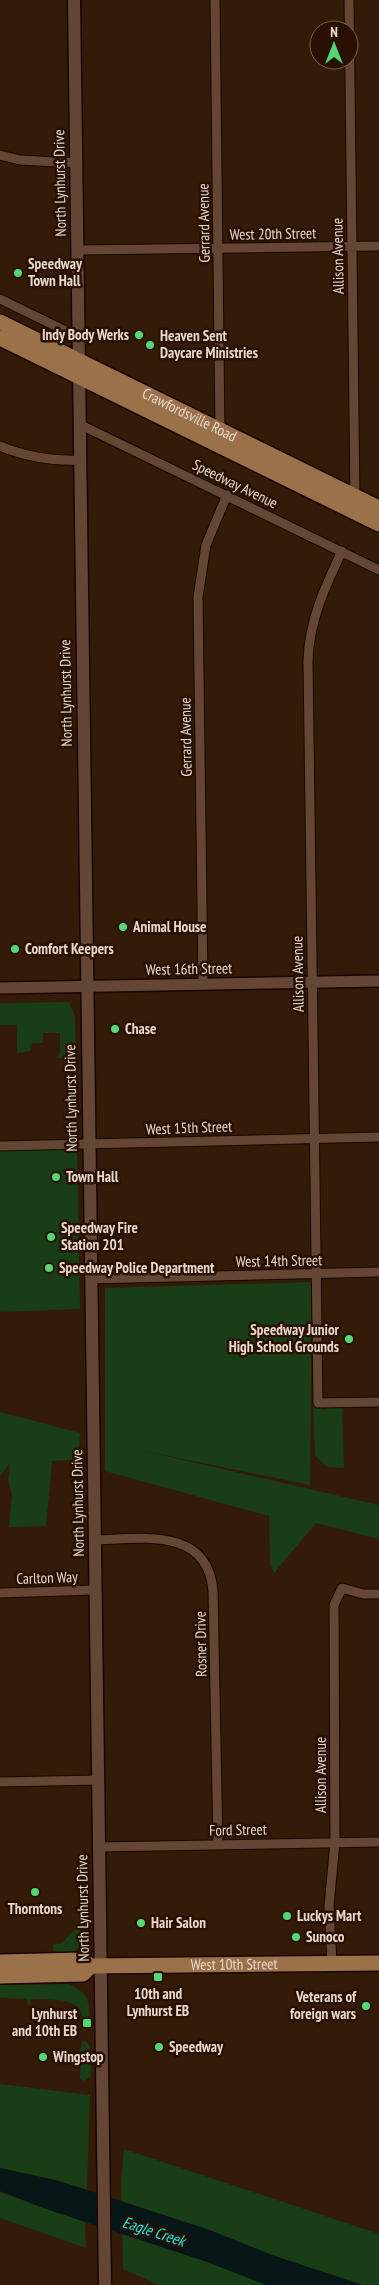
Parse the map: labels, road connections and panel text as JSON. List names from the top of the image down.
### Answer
{
  "streets": {
    "main road": ["North Lynhurst Drive", "Crawfordsville Road", "West 10th Street"],
    "street": [
      "Gerrard Avenue",
      "West 20th Street",
      "Allison Avenue",
      "Speedway Avenue",
      "West 16th Street",
      "West 15th Street",
      "West 14th Street",
      "Carlton Way",
      "Rosner Drive",
      "Ford Street"
    ]
  },
  "crossings": [
    ["North Lynhurst Drive", "West 20th Street"],
    ["North Lynhurst Drive", "Crawfordsville Road"],
    ["North Lynhurst Drive", "Speedway Avenue"],
    ["North Lynhurst Drive", "West 16th Street"],
    ["North Lynhurst Drive", "West 15th Street"],
    ["North Lynhurst Drive", "West 14th Street"],
    ["North Lynhurst Drive", "Carlton Way"],
    ["North Lynhurst Drive", "Rosner Drive"],
    ["North Lynhurst Drive", "Ford Street"],
    ["North Lynhurst Drive", "West 10th Street"],
    ["Gerrard Avenue", "West 20th Street"],
    ["Gerrard Avenue", "Crawfordsville Road"],
    ["Gerrard Avenue", "Speedway Avenue"],
    ["Gerrard Avenue", "West 16th Street"],
    ["West 20th Street", "Allison Avenue"],
    ["Allison Avenue", "Crawfordsville Road"],
    ["Allison Avenue", "Speedway Avenue"],
    ["Allison Avenue", "West 16th Street"],
    ["Allison Avenue", "West 15th Street"],
    ["Allison Avenue", "West 14th Street"],
    ["Allison Avenue", "Ford Street"],
    ["Allison Avenue", "West 10th Street"],
    ["Rosner Drive", "Ford Street"]
  ],
  "water": ["Eagle Creek"],
  "places": {
    "other": [
      "Speedway Town Hall",
      "Indy Body Werks",
      "Heaven Sent Daycare Ministries",
      "Animal House",
      "Comfort Keepers",
      "Chase",
      "Town Hall",
      "Speedway Fire Station 201",
      "Speedway Police Department",
      "Speedway Junior High School Grounds",
      "Thorntons",
      "Luckys Mart",
      "Hair Salon",
      "Sunoco",
      "Veterans of foreign wars",
      "Speedway",
      "Wingstop"
    ],
    "transit": ["10th and Lynhurst EB", "Lynhurst and 10th EB"]
  },
  "north": "top"
}
